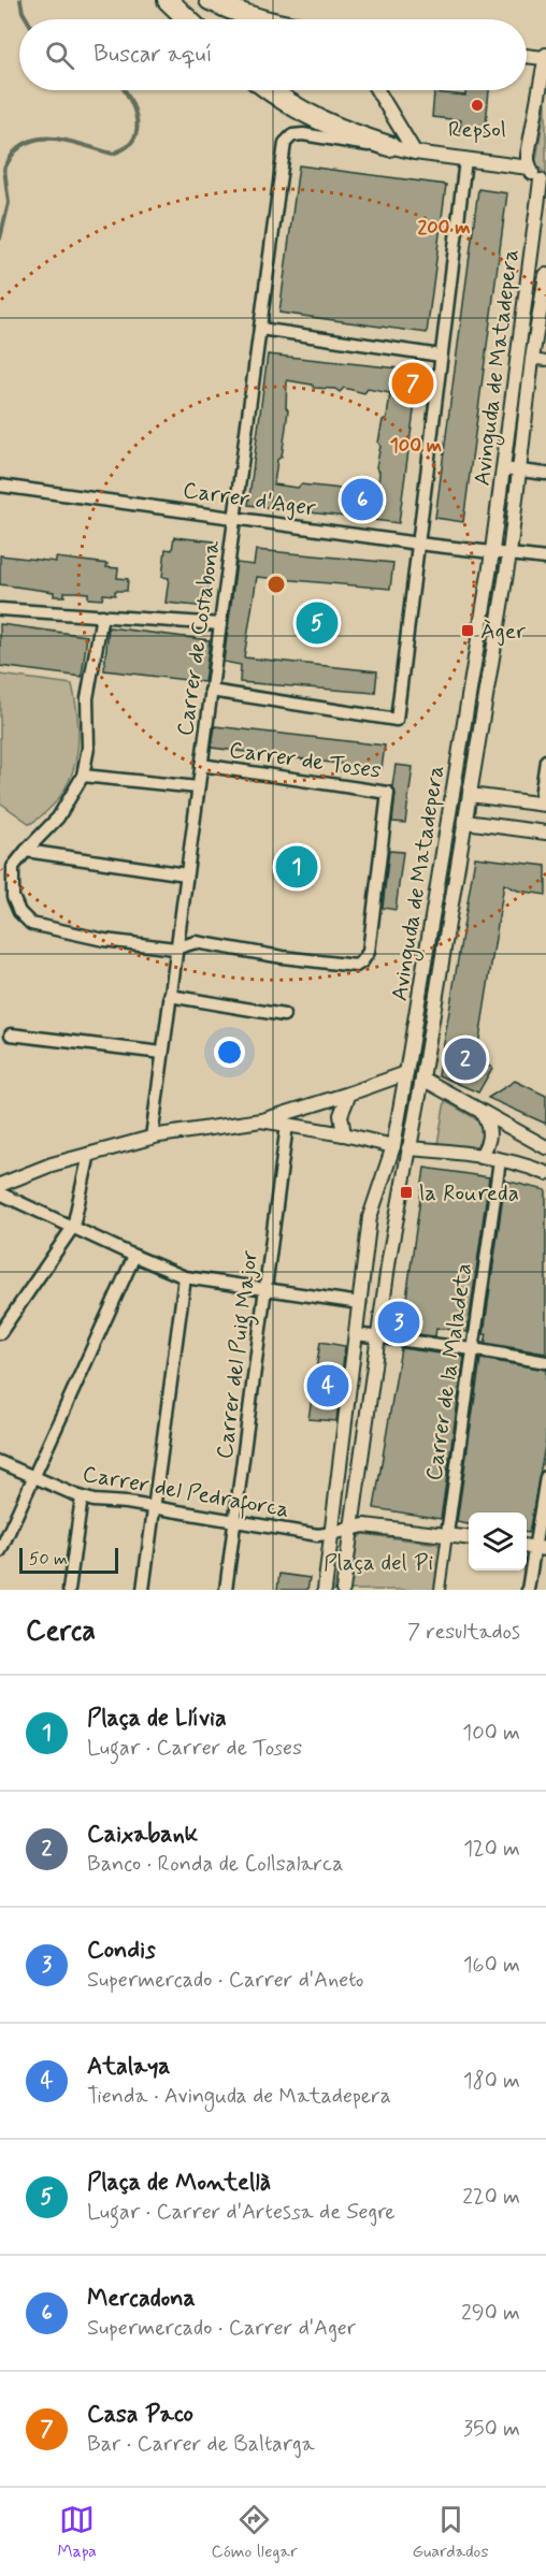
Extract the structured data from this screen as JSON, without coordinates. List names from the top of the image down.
{
  "streets": {
    "street": [
      "Avinguda de Matadepera",
      "Carrer d'Ager",
      "Carrer de Costabona",
      "Carrer de Toses",
      "Carrer del Puig Major",
      "Carrer de la Maladeta",
      "Carrer del Pedraforca"
    ]
  },
  "crossings": [
    ["Avinguda de Matadepera", "Carrer d'Ager"],
    ["Avinguda de Matadepera", "Carrer del Pedraforca"],
    ["Carrer d'Ager", "Carrer de Costabona"],
    ["Carrer de Costabona", "Carrer de Toses"],
    ["Carrer del Puig Major", "Carrer del Pedraforca"]
  ],
  "parks": ["Plaça del Pi"],
  "places": {
    "other": ["Repsol"],
    "transit": ["Àger", "la Roureda"]
  },
  "scale_bar": "50 m",
  "page": {
    "search": "Buscar aquí",
    "pins": [
      "7",
      "6",
      "5",
      "1",
      "2",
      "3",
      "4"
    ],
    "scale": "50 m",
    "heading": ["Cerca", "7 resultados"],
    "list": [
      {
        "mark": "1",
        "name": "Plaça de Llívia",
        "note": "Lugar · Carrer de Toses",
        "value": "100 m"
      },
      {
        "mark": "2",
        "name": "Caixabank",
        "note": "Banco · Ronda de Collsalarca",
        "value": "120 m"
      },
      {
        "mark": "3",
        "name": "Condis",
        "note": "Supermercado · Carrer d'Aneto",
        "value": "160 m"
      },
      {
        "mark": "4",
        "name": "Atalaya",
        "note": "Tienda · Avinguda de Matadepera",
        "value": "180 m"
      },
      {
        "mark": "5",
        "name": "Plaça de Montellà",
        "note": "Lugar · Carrer d'Artessa de Segre",
        "value": "220 m"
      },
      {
        "mark": "6",
        "name": "Mercadona",
        "note": "Supermercado · Carrer d'Ager",
        "value": "290 m"
      },
      {
        "mark": "7",
        "name": "Casa Paco",
        "note": "Bar · Carrer de Baltarga",
        "value": "350 m"
      }
    ],
    "nav": ["Mapa", "Cómo llegar", "Guardados"]
  },
  "rings": ["200 m", "100 m"]
}
